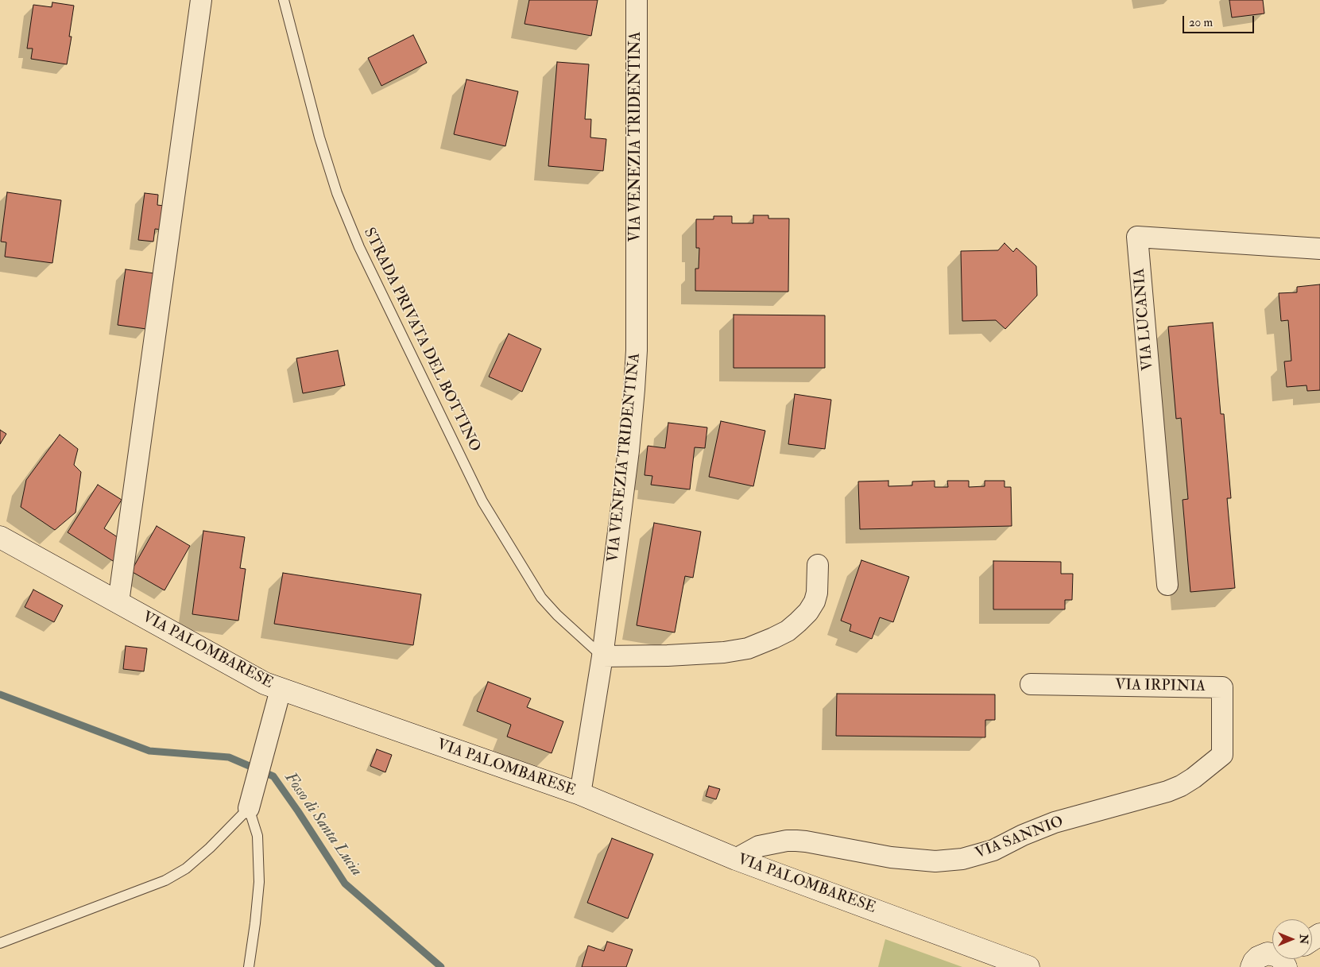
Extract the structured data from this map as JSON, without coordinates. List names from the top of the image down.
{
  "streets": {
    "main road": ["VIA PALOMBARESE"],
    "street": [
      "VIA VENEZIA TRIDENTINA",
      "VIA LUCANIA",
      "VIA IRPINIA",
      "VIA SANNIO"
    ],
    "lane": ["STRADA PRIVATA DEL BOTTINO"]
  },
  "crossings": [
    ["VIA VENEZIA TRIDENTINA", "STRADA PRIVATA DEL BOTTINO"],
    ["VIA VENEZIA TRIDENTINA", "VIA PALOMBARESE"],
    ["VIA PALOMBARESE", "VIA SANNIO"],
    ["VIA IRPINIA", "VIA SANNIO"]
  ],
  "water": ["Fosso di Santa Lucia"],
  "scale_bar": "20 m",
  "north": "right"
}
